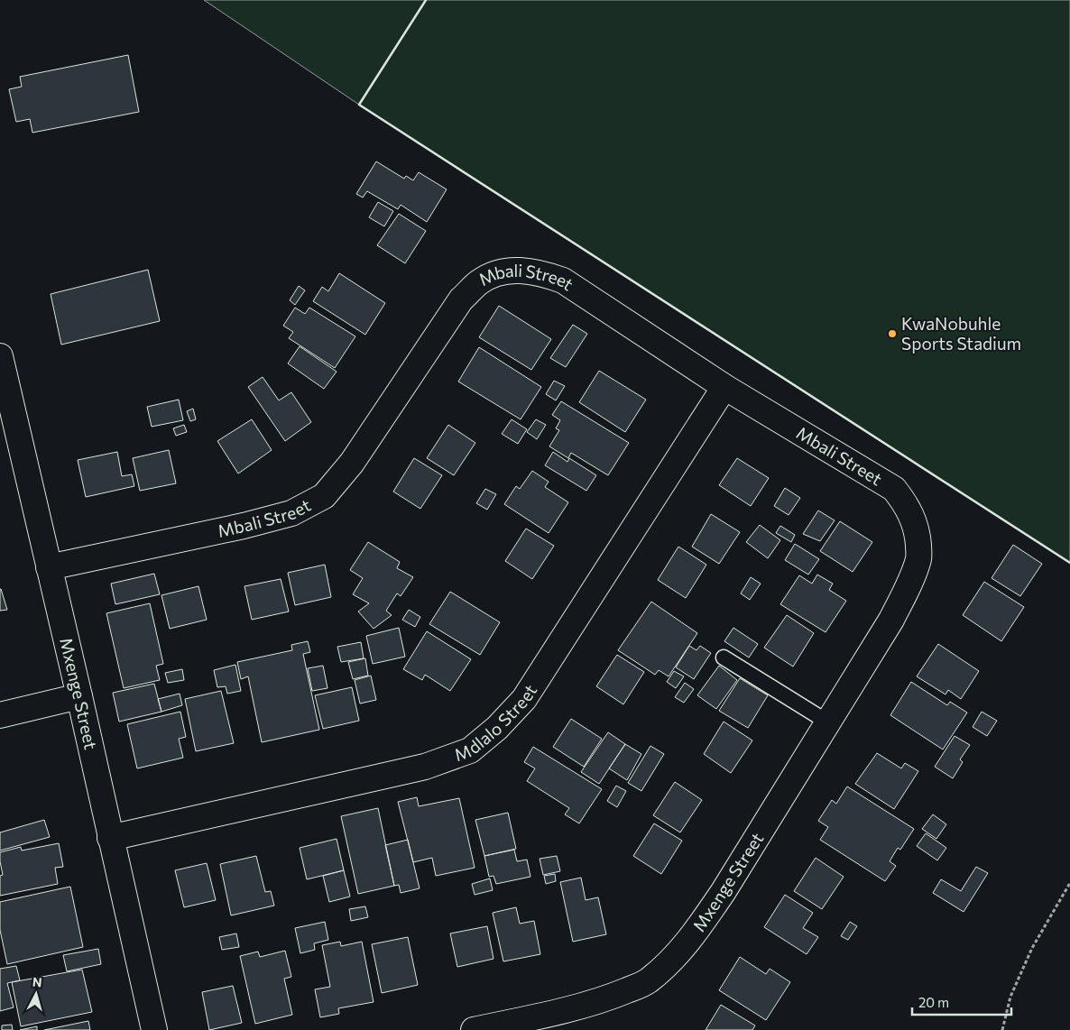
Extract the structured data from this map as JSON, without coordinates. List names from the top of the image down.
{
  "streets": {
    "street": ["Mbali Street", "Mxenge Street", "Mdlalo Street"]
  },
  "crossings": [
    ["Mbali Street", "Mxenge Street"],
    ["Mbali Street", "Mdlalo Street"],
    ["Mxenge Street", "Mdlalo Street"]
  ],
  "places": ["KwaNobuhle Sports Stadium"],
  "scale_bar": "20 m",
  "north": "top"
}
